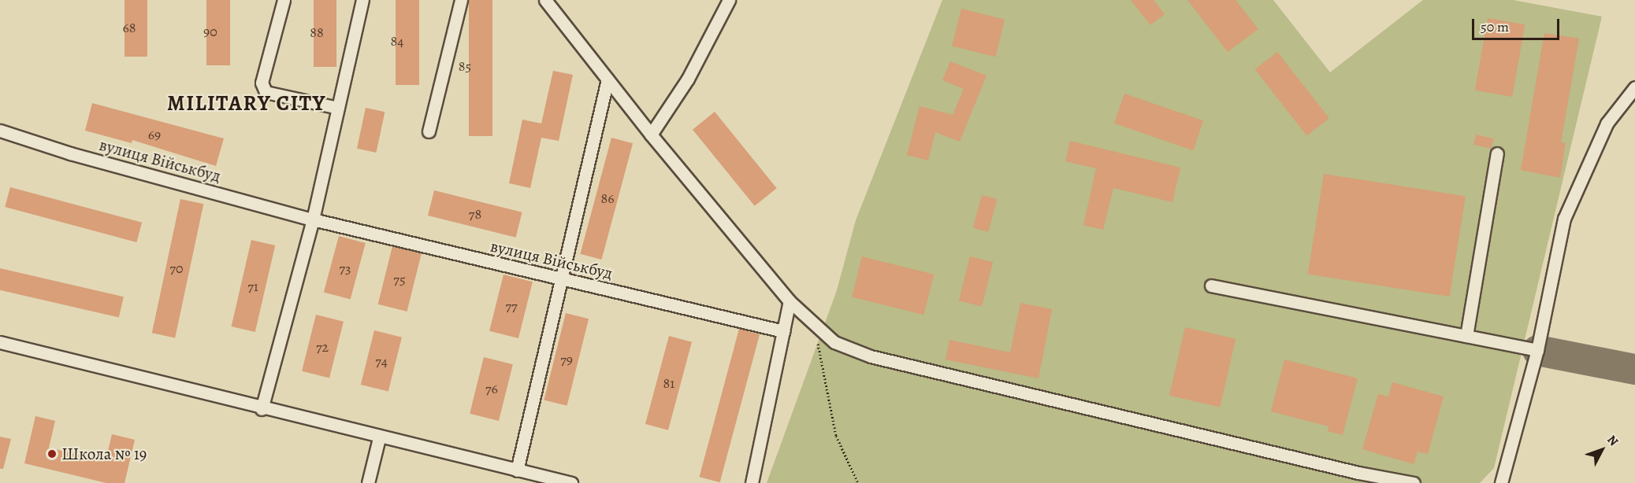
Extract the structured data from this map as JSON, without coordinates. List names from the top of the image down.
{
  "streets": {
    "street": ["вулиця Військбуд"]
  },
  "districts": ["MILITARY CITY"],
  "places": ["Школа № 19"],
  "house_numbers": [
    "68",
    "90",
    "88",
    "84",
    "85",
    "69",
    "86",
    "78",
    "70",
    "73",
    "75",
    "71",
    "77",
    "72",
    "79",
    "74",
    "81",
    "76"
  ],
  "scale_bar": "50 m",
  "north": "top right"
}
